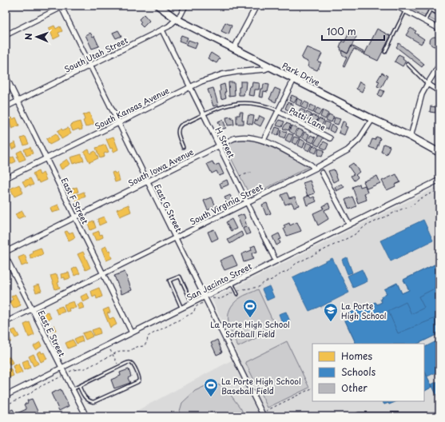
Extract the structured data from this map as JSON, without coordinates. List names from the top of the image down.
{
  "streets": {
    "street": [
      "South Utah Street",
      "Park Drive",
      "South Kansas Avenue",
      "Patti Lane",
      "H Street",
      "South Iowa Avenue",
      "East F Street",
      "South Virginia Street",
      "East G Street",
      "San Jacinto Street",
      "East E Street"
    ]
  },
  "crossings": [
    ["South Utah Street", "Park Drive"],
    ["South Utah Street", "H Street"],
    ["South Utah Street", "East F Street"],
    ["South Utah Street", "East G Street"],
    ["Park Drive", "South Kansas Avenue"],
    ["Park Drive", "South Virginia Street"],
    ["South Kansas Avenue", "H Street"],
    ["South Kansas Avenue", "East F Street"],
    ["South Kansas Avenue", "East G Street"],
    ["H Street", "South Iowa Avenue"],
    ["H Street", "South Virginia Street"],
    ["H Street", "San Jacinto Street"],
    ["South Iowa Avenue", "East F Street"],
    ["South Iowa Avenue", "South Virginia Street"],
    ["South Iowa Avenue", "East G Street"],
    ["East F Street", "South Virginia Street"],
    ["East F Street", "San Jacinto Street"],
    ["South Virginia Street", "East G Street"],
    ["South Virginia Street", "East E Street"],
    ["East G Street", "San Jacinto Street"],
    ["San Jacinto Street", "East E Street"]
  ],
  "places": {
    "sports": ["La Porte High School Softball Field", "La Porte High School Baseball Field"],
    "school or university": ["La Porte High School"]
  },
  "legend": ["Homes", "Schools", "Other"],
  "scale_bar": "100 m",
  "north": "left"
}
